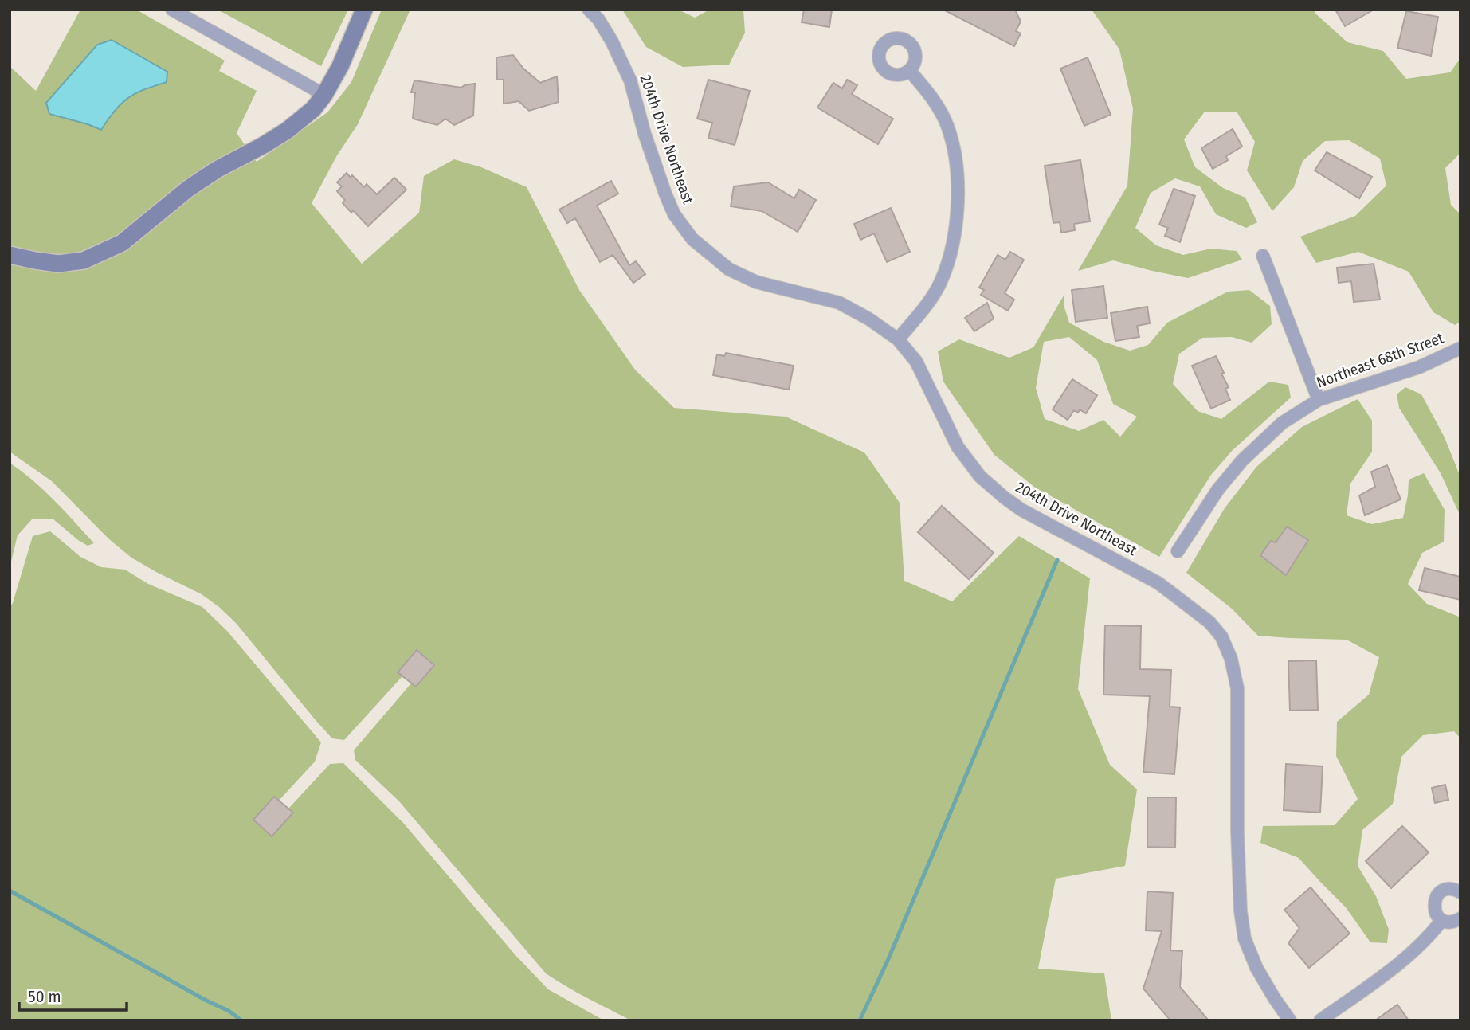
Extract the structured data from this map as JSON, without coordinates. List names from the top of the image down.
{
  "streets": {
    "street": ["204th Drive Northeast", "Northeast 68th Street"]
  },
  "scale_bar": "50 m"
}
